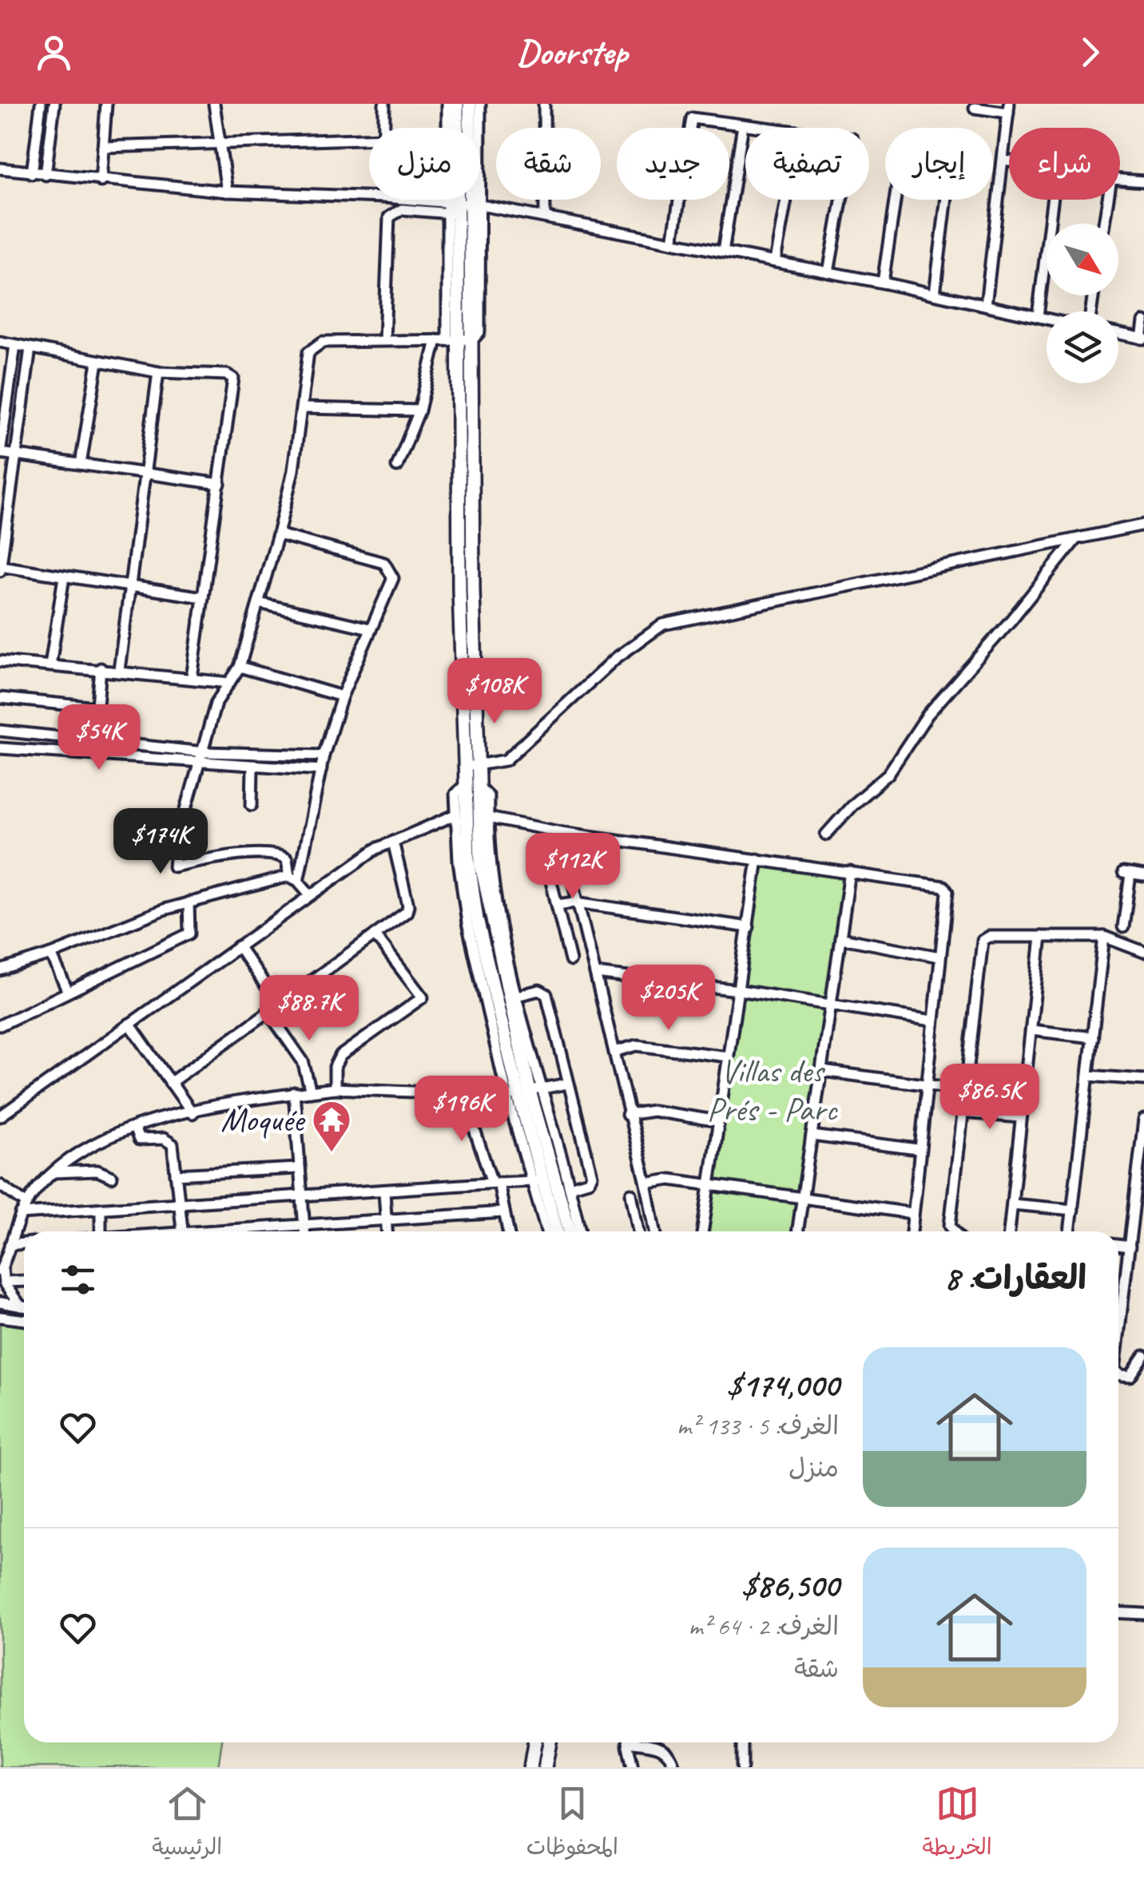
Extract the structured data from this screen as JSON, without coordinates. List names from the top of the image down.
{
  "parks": ["Villas des Prés - Parc"],
  "places": {
    "temple": ["Moquée"]
  },
  "north": "bottom right",
  "page": {
    "header": "Doorstep",
    "chip": [
      "شراء",
      "إيجار",
      "تصفية",
      "جديد",
      "شقة",
      "منزل"
    ],
    "price": [
      "$108K",
      "$54K",
      "$174K",
      "$112K",
      "$205K",
      "$88.7K",
      "$86.5K",
      "$196K"
    ],
    "heading": "العقارات: 8",
    "list": [
      {
        "name": "$174,000",
        "note": "الغرف: 5 · 133 m² · منزل"
      },
      {
        "name": "$86,500",
        "note": "الغرف: 2 · 64 m² · شقة"
      }
    ],
    "tabs": ["الخريطة", "المحفوظات", "الرئيسية"]
  }
}
